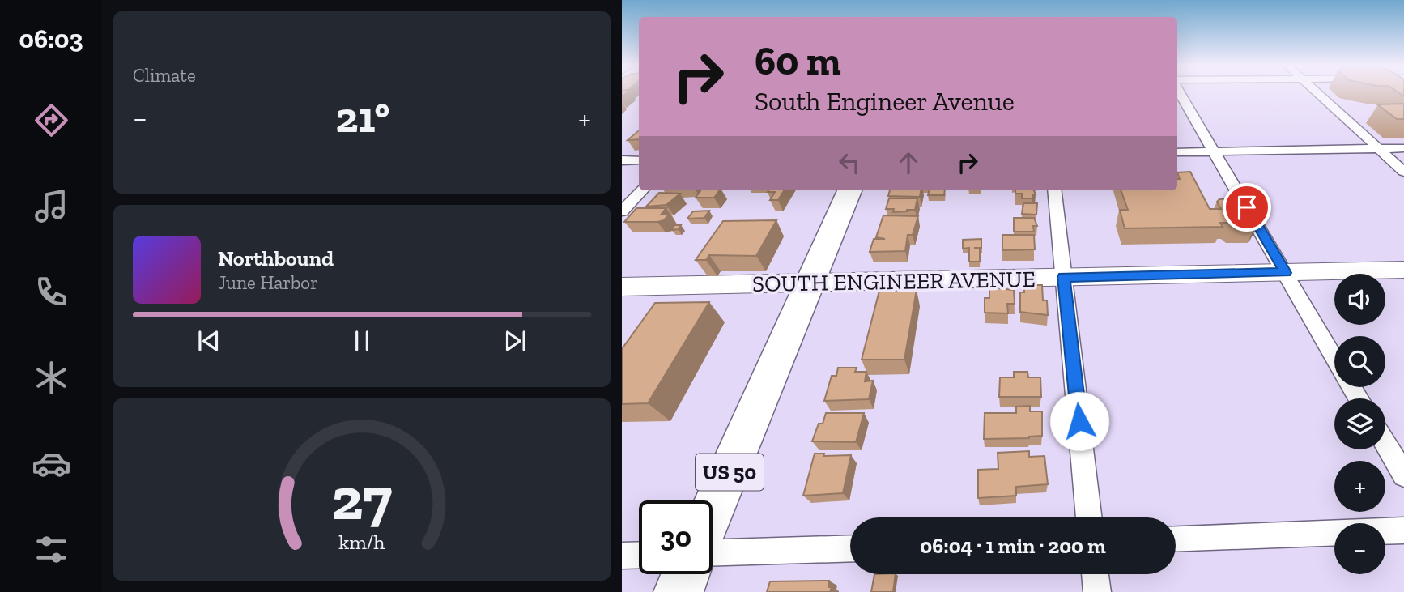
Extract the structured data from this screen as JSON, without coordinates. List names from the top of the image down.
{
  "streets": {
    "highway": ["US 50"],
    "street": ["SOUTH ENGINEER AVENUE"]
  },
  "crossings": [
    ["SOUTH ENGINEER AVENUE", "US 50"]
  ],
  "page": {
    "tabs": "06:03",
    "tile": "Climate",
    "turn": ["60 m", "South Engineer Avenue"],
    "heat": ["−", "21°", "+"],
    "song": ["Northbound", "June Harbor"],
    "map_buttons": ["+", "−"],
    "limit": "30",
    "trip": "06:04 · 1 min · 200 m",
    "gauge": ["27", "km/h"]
  }
}
